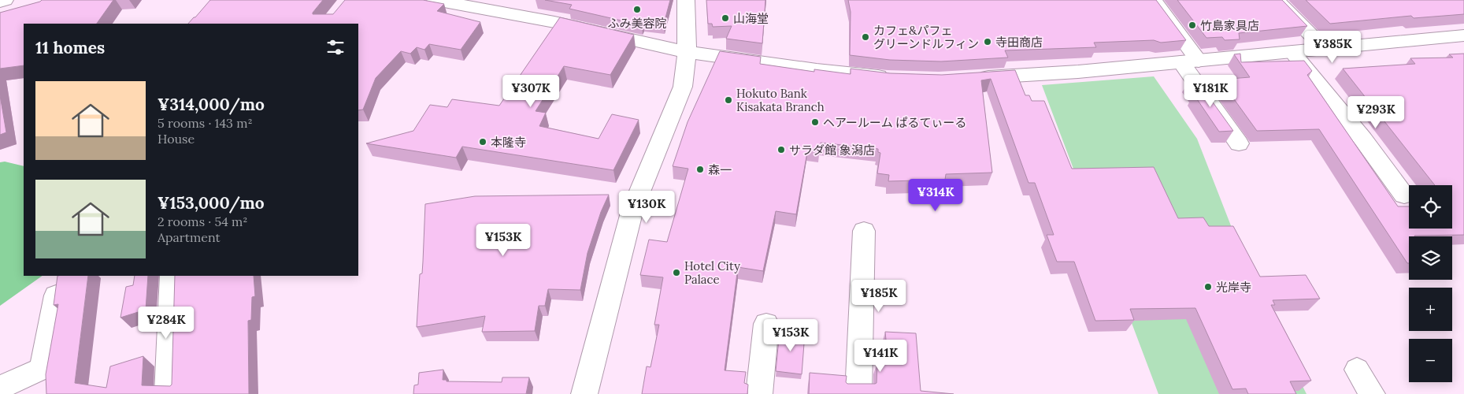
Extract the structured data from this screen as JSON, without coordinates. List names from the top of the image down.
{
  "places": [
    "ふみ美容院",
    "山海堂",
    "竹島家具店",
    "カフェ&パフェ グリーンドルフィン",
    "寺田商店",
    "Hokuto Bank Kisakata Branch",
    "ヘアールーム ぱるてぃーる",
    "本隆寺",
    "サラダ館 象潟店",
    "森一",
    "Hotel City Palace",
    "光岸寺"
  ],
  "page": {
    "heading": "11 homes",
    "price": [
      "¥385K",
      "¥307K",
      "¥181K",
      "¥293K",
      "¥314K",
      "¥130K",
      "¥153K",
      "¥185K",
      "¥284K",
      "¥153K",
      "¥141K"
    ],
    "list": [
      {
        "name": "¥314,000/mo",
        "note": "5 rooms · 143 m² · House"
      },
      {
        "name": "¥153,000/mo",
        "note": "2 rooms · 54 m² · Apartment"
      }
    ],
    "map_buttons": ["+", "−"]
  }
}
